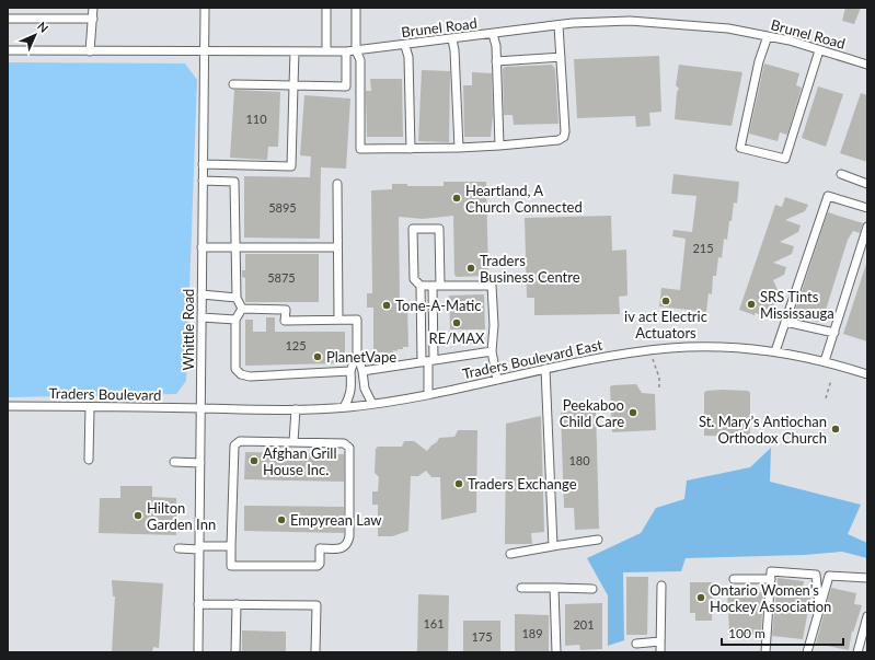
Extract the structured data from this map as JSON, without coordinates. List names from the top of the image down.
{
  "streets": {
    "street": [
      "Brunel Road",
      "Whittle Road",
      "Traders Boulevard East",
      "Traders Boulevard"
    ]
  },
  "crossings": [
    ["Brunel Road", "Whittle Road"],
    ["Whittle Road", "Traders Boulevard East"],
    ["Whittle Road", "Traders Boulevard"],
    ["Traders Boulevard East", "Traders Boulevard"]
  ],
  "places": [
    "Heartland, A Church Connected",
    "Traders Business Centre",
    "iv act Electric Actuators",
    "SRS Tints Mississauga",
    "Tone-A-Matic",
    "RE/MAX",
    "PlanetVape",
    "Peekaboo Child Care",
    "St. Mary’s Antiochan Orthodox Church",
    "Afghan Grill House Inc.",
    "Traders Exchange",
    "Hilton Garden Inn",
    "Empyrean Law",
    "Ontario Women's Hockey Association"
  ],
  "house_numbers": [
    "110",
    "5895",
    "215",
    "5875",
    "125",
    "180",
    "161",
    "201",
    "189",
    "175"
  ],
  "scale_bar": "100 m",
  "north": "top right"
}
